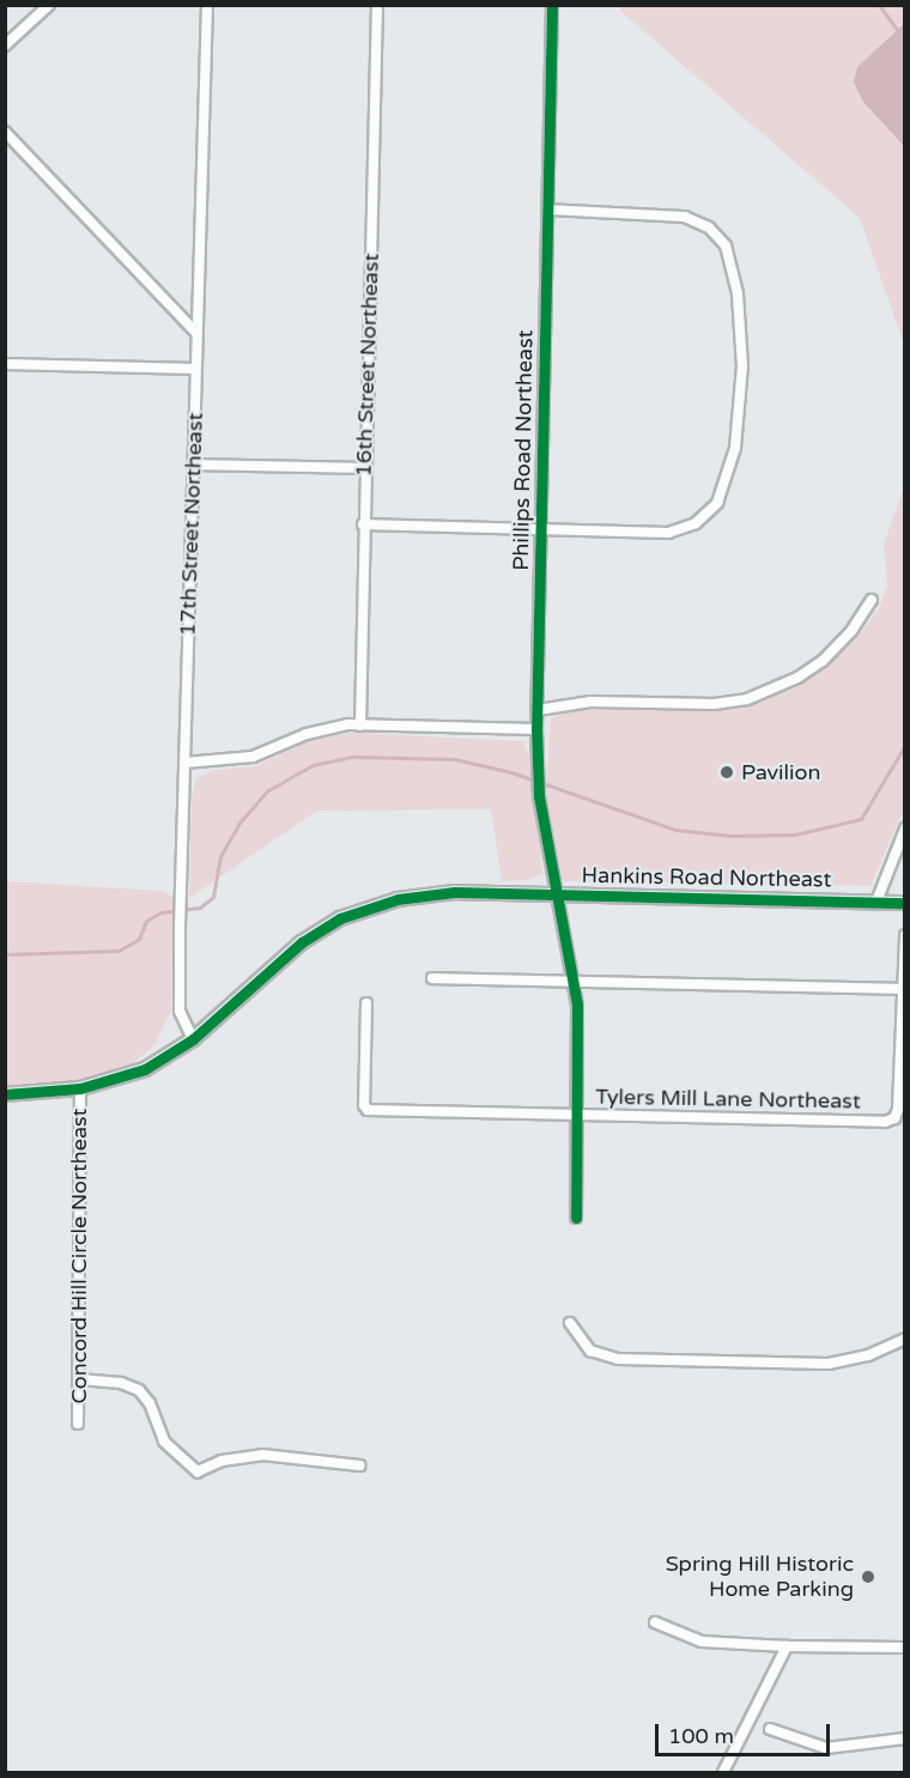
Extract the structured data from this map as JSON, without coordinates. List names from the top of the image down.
{
  "streets": {
    "street": [
      "16th Street Northeast",
      "Phillips Road Northeast",
      "17th Street Northeast",
      "Hankins Road Northeast",
      "Tylers Mill Lane Northeast",
      "Concord Hill Circle Northeast"
    ]
  },
  "crossings": [
    ["Phillips Road Northeast", "Hankins Road Northeast"],
    ["Phillips Road Northeast", "Tylers Mill Lane Northeast"],
    ["17th Street Northeast", "Hankins Road Northeast"],
    ["Hankins Road Northeast", "Concord Hill Circle Northeast"]
  ],
  "places": ["Pavilion", "Spring Hill Historic Home Parking"],
  "scale_bar": "100 m"
}
